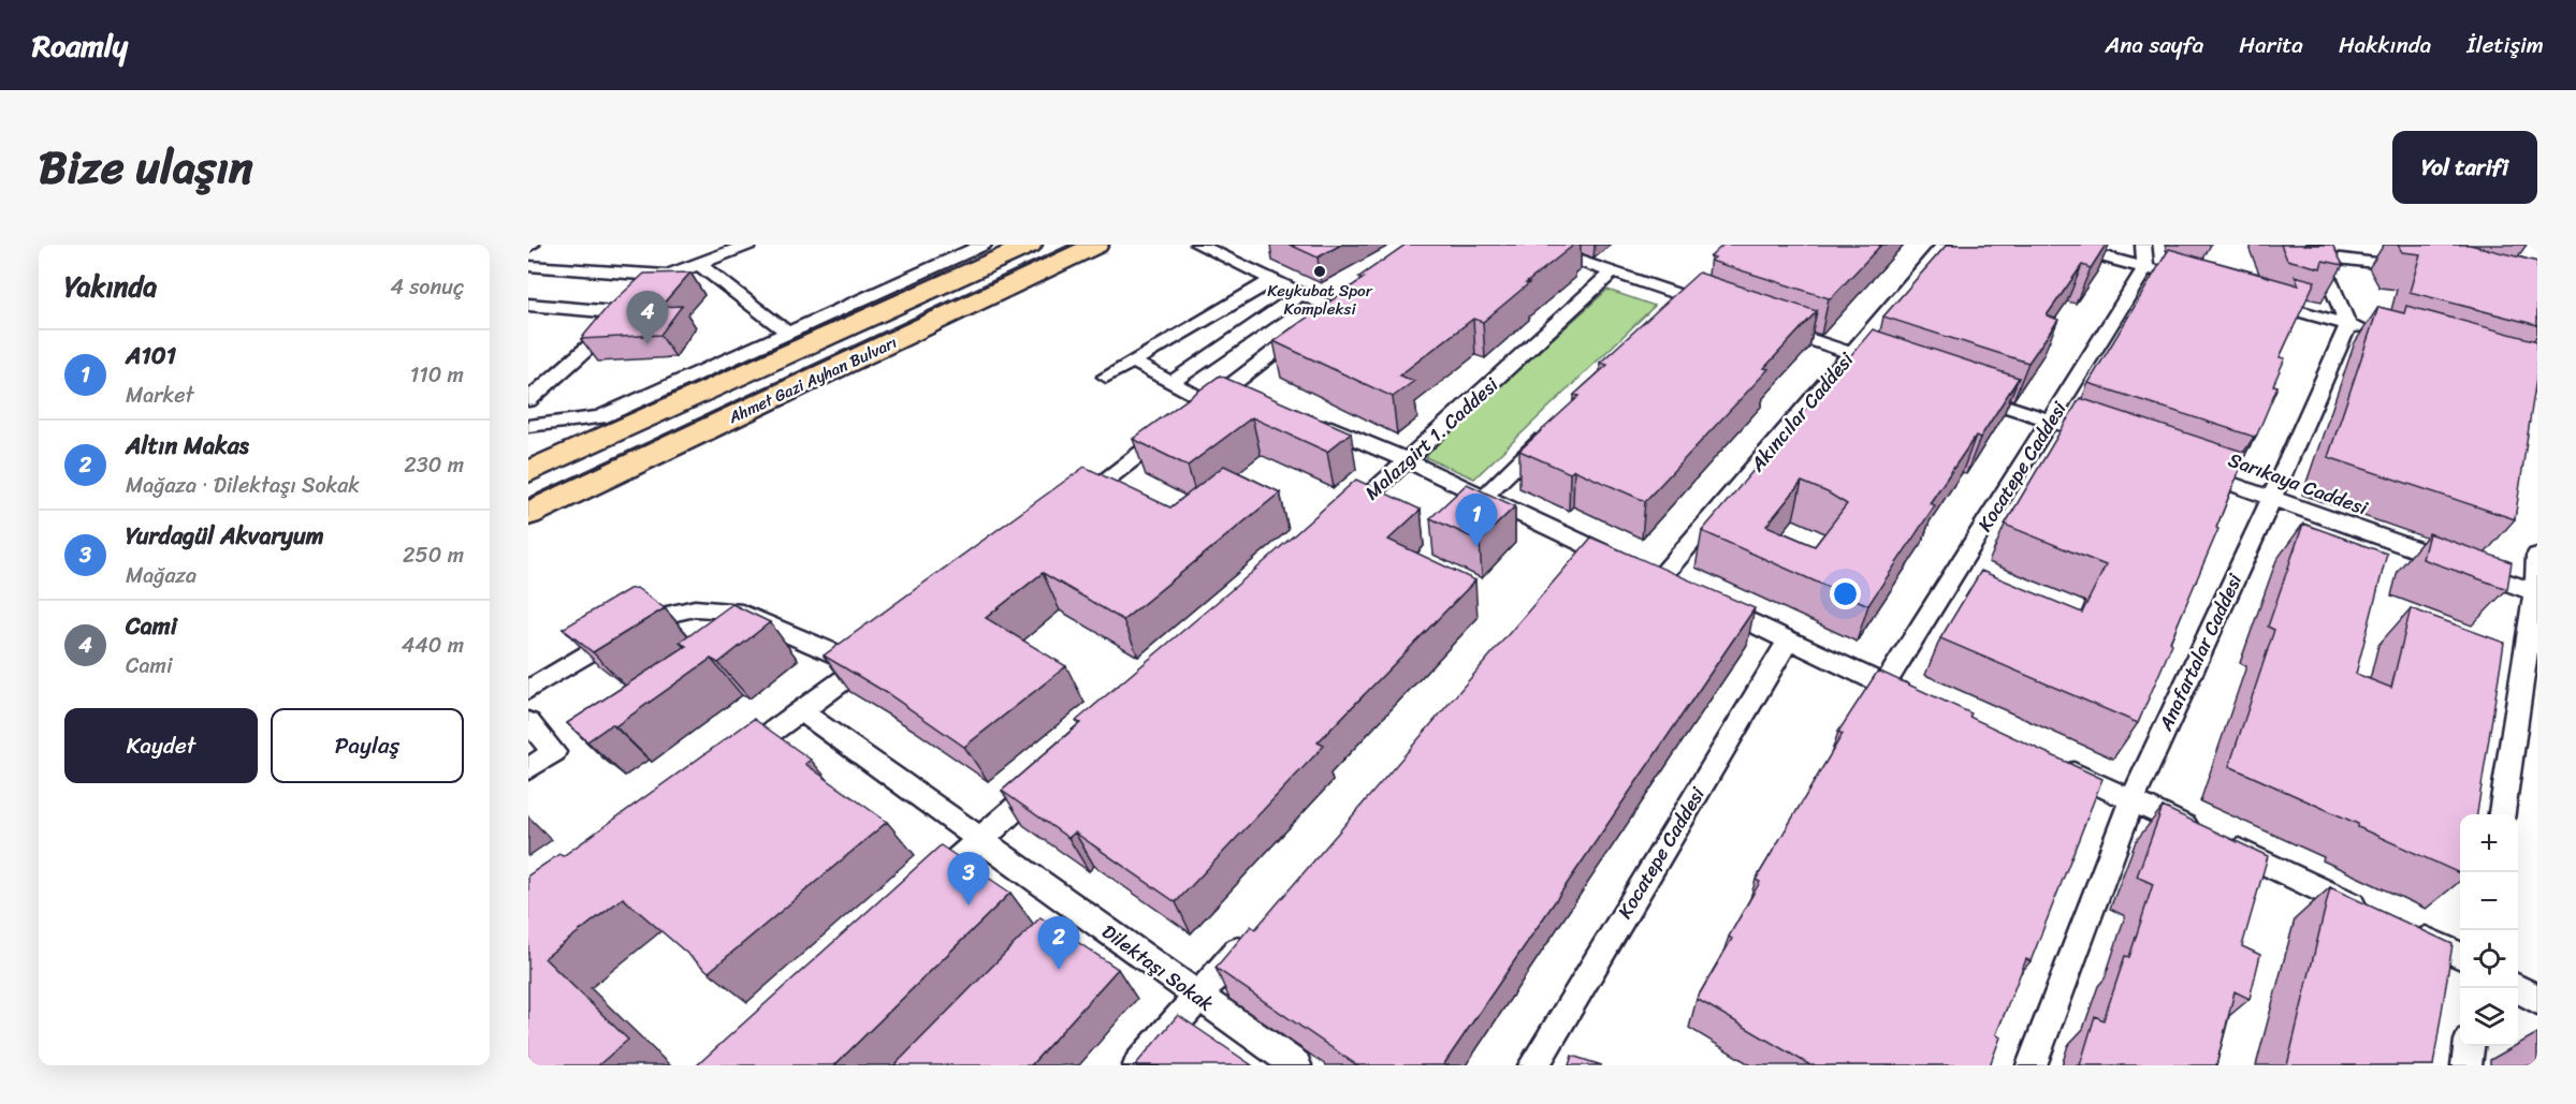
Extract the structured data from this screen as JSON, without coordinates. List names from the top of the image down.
{
  "streets": {
    "main road": ["Ahmet Gazi Ayhan Bulvarı"],
    "street": [
      "Akıncılar Caddesi",
      "Malazgirt 1. Caddesi",
      "Kocatepe Caddesi",
      "Sarıkaya Caddesi",
      "Anafartalar Caddesi",
      "Dilektaşı Sokak"
    ]
  },
  "crossings": [
    ["Sarıkaya Caddesi", "Anafartalar Caddesi"]
  ],
  "places": ["Keykubat Spor Kompleksi"],
  "page": {
    "header": "Roamly",
    "nav": [
      "Ana sayfa",
      "Harita",
      "Hakkında",
      "İletişim"
    ],
    "title": "Bize ulaşın",
    "buttons": [
      "Yol tarifi",
      ["Kaydet", "Paylaş"]
    ],
    "heading": ["Yakında", "4 sonuç"],
    "pins": [
      "4",
      "1",
      "3",
      "2"
    ],
    "list": [
      {
        "mark": "1",
        "name": "A101",
        "note": "Market",
        "value": "110 m"
      },
      {
        "mark": "2",
        "name": "Altın Makas",
        "note": "Mağaza · Dilektaşı Sokak",
        "value": "230 m"
      },
      {
        "mark": "3",
        "name": "Yurdagül Akvaryum",
        "note": "Mağaza",
        "value": "250 m"
      },
      {
        "mark": "4",
        "name": "Cami",
        "note": "Cami",
        "value": "440 m"
      }
    ],
    "map_buttons": ["+", "−"]
  }
}
